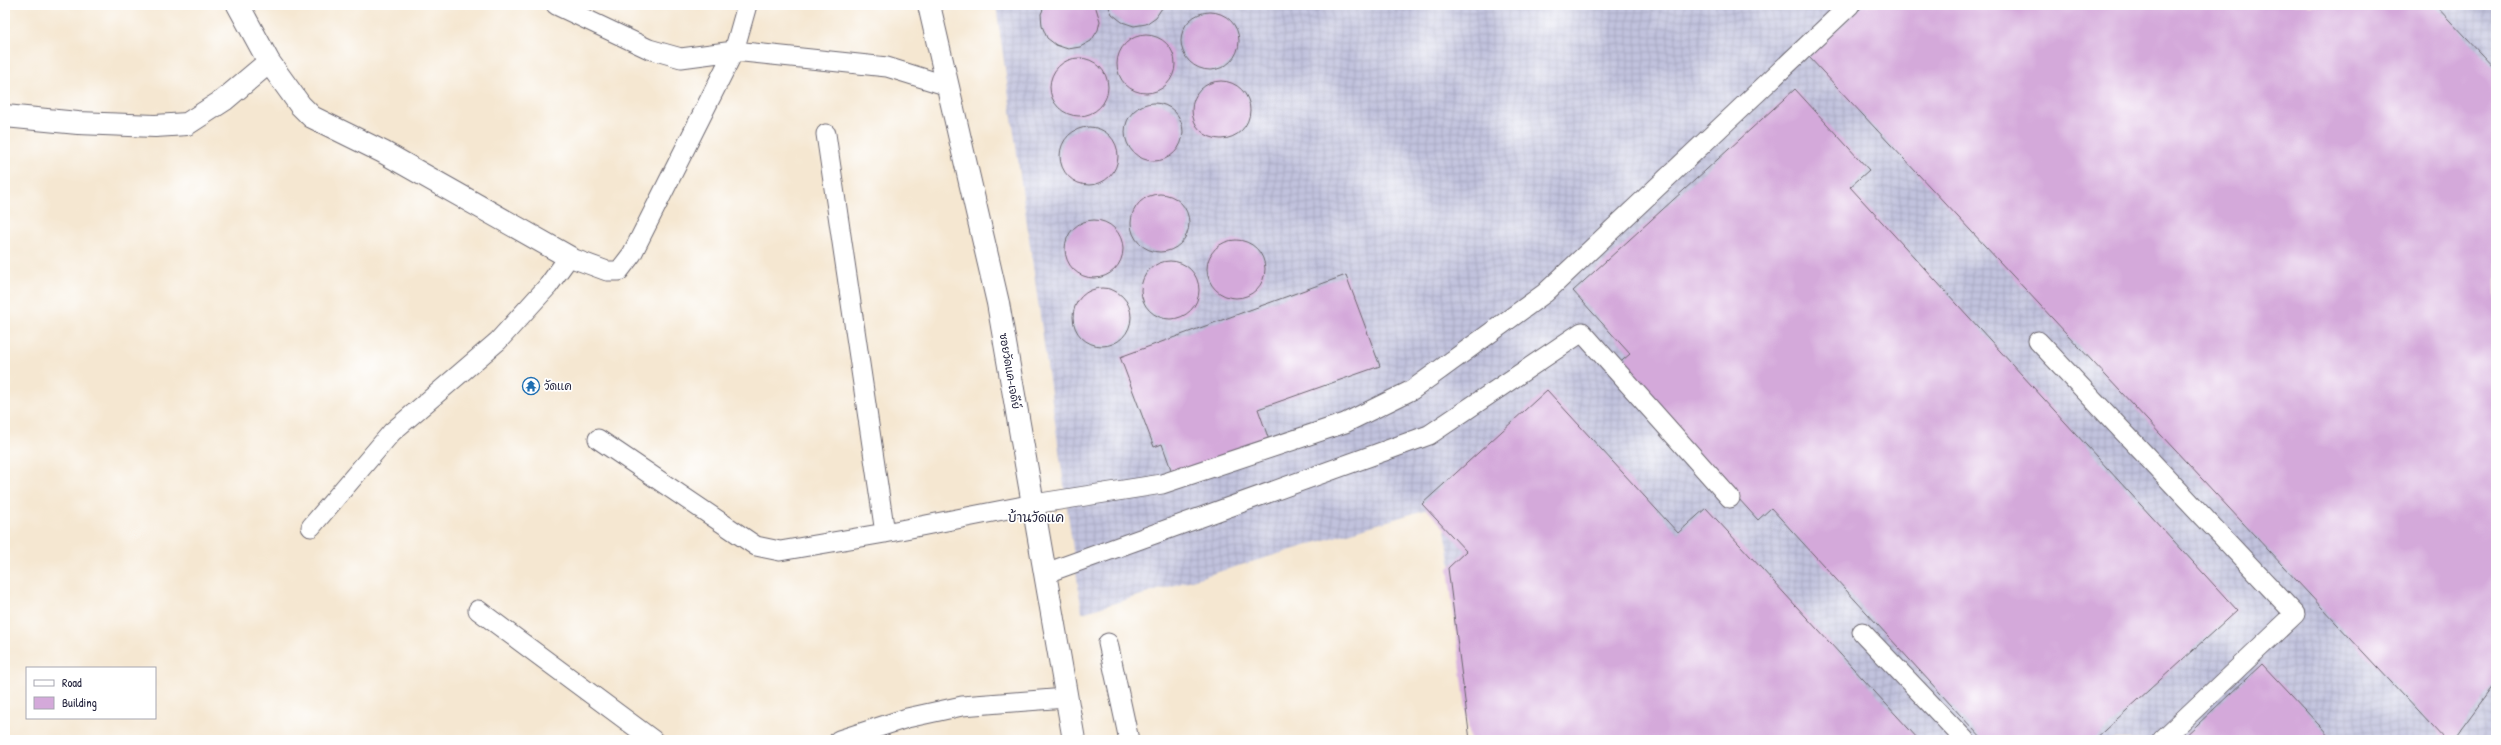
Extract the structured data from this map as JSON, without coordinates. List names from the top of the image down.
{
  "streets": {
    "street": ["ซอยวัดแค-เจดีย์"]
  },
  "districts": ["บ้านวัดแค"],
  "places": {
    "temple": ["วัดแค"]
  },
  "legend": ["Road", "Building"]
}
